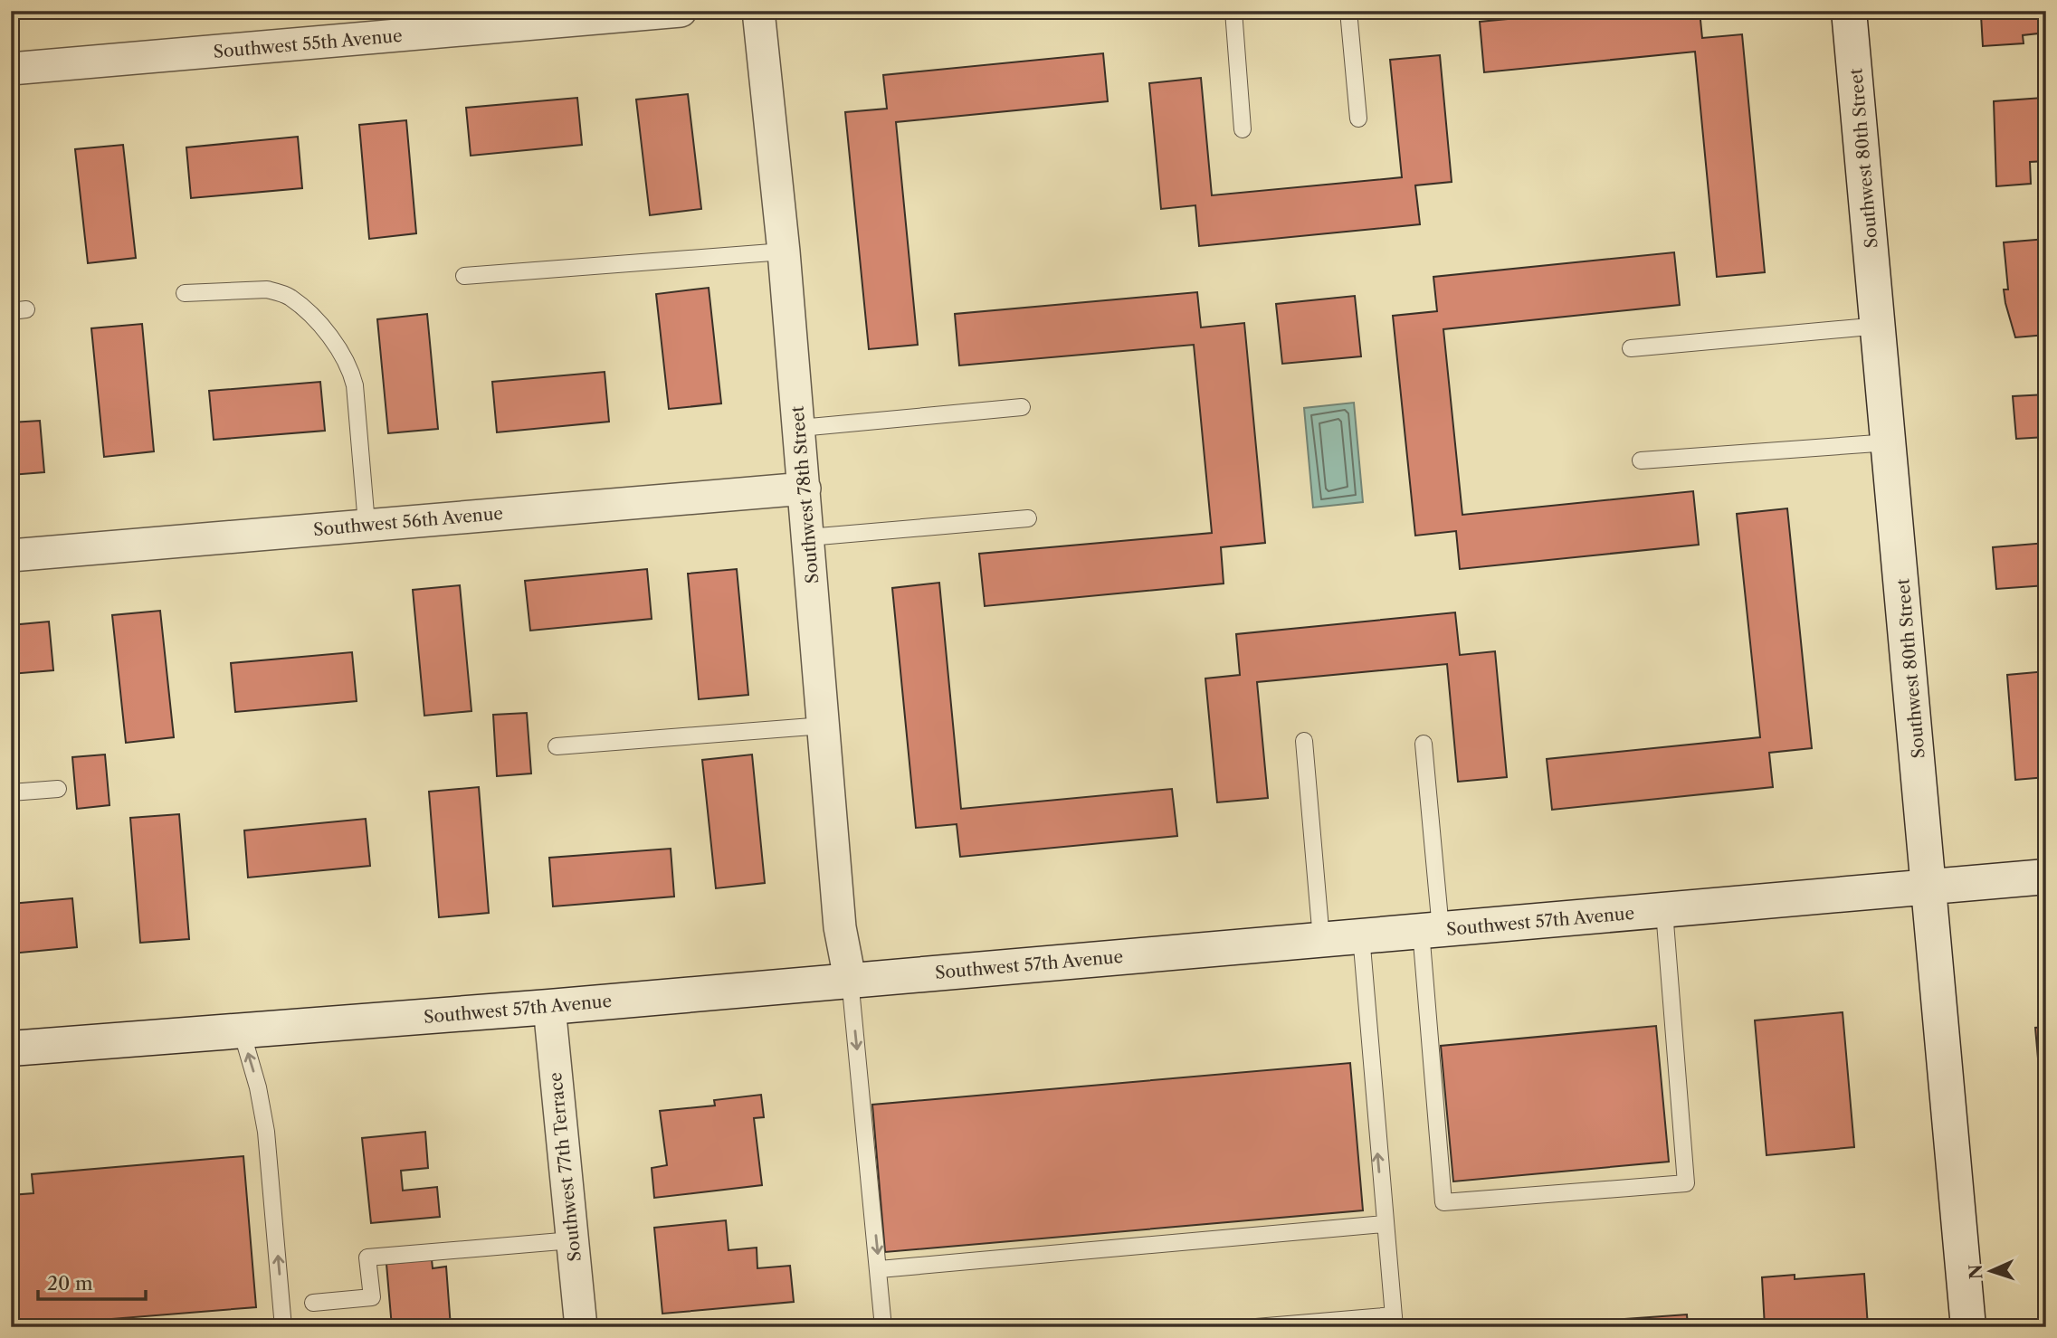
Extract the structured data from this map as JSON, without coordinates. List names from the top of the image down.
{
  "streets": {
    "main road": ["Southwest 80th Street", "Southwest 57th Avenue"],
    "street": [
      "Southwest 55th Avenue",
      "Southwest 78th Street",
      "Southwest 56th Avenue",
      "Southwest 77th Terrace"
    ]
  },
  "crossings": [
    ["Southwest 80th Street", "Southwest 57th Avenue"],
    ["Southwest 78th Street", "Southwest 56th Avenue"],
    ["Southwest 78th Street", "Southwest 57th Avenue"],
    ["Southwest 57th Avenue", "Southwest 77th Terrace"]
  ],
  "scale_bar": "20 m",
  "north": "left"
}
